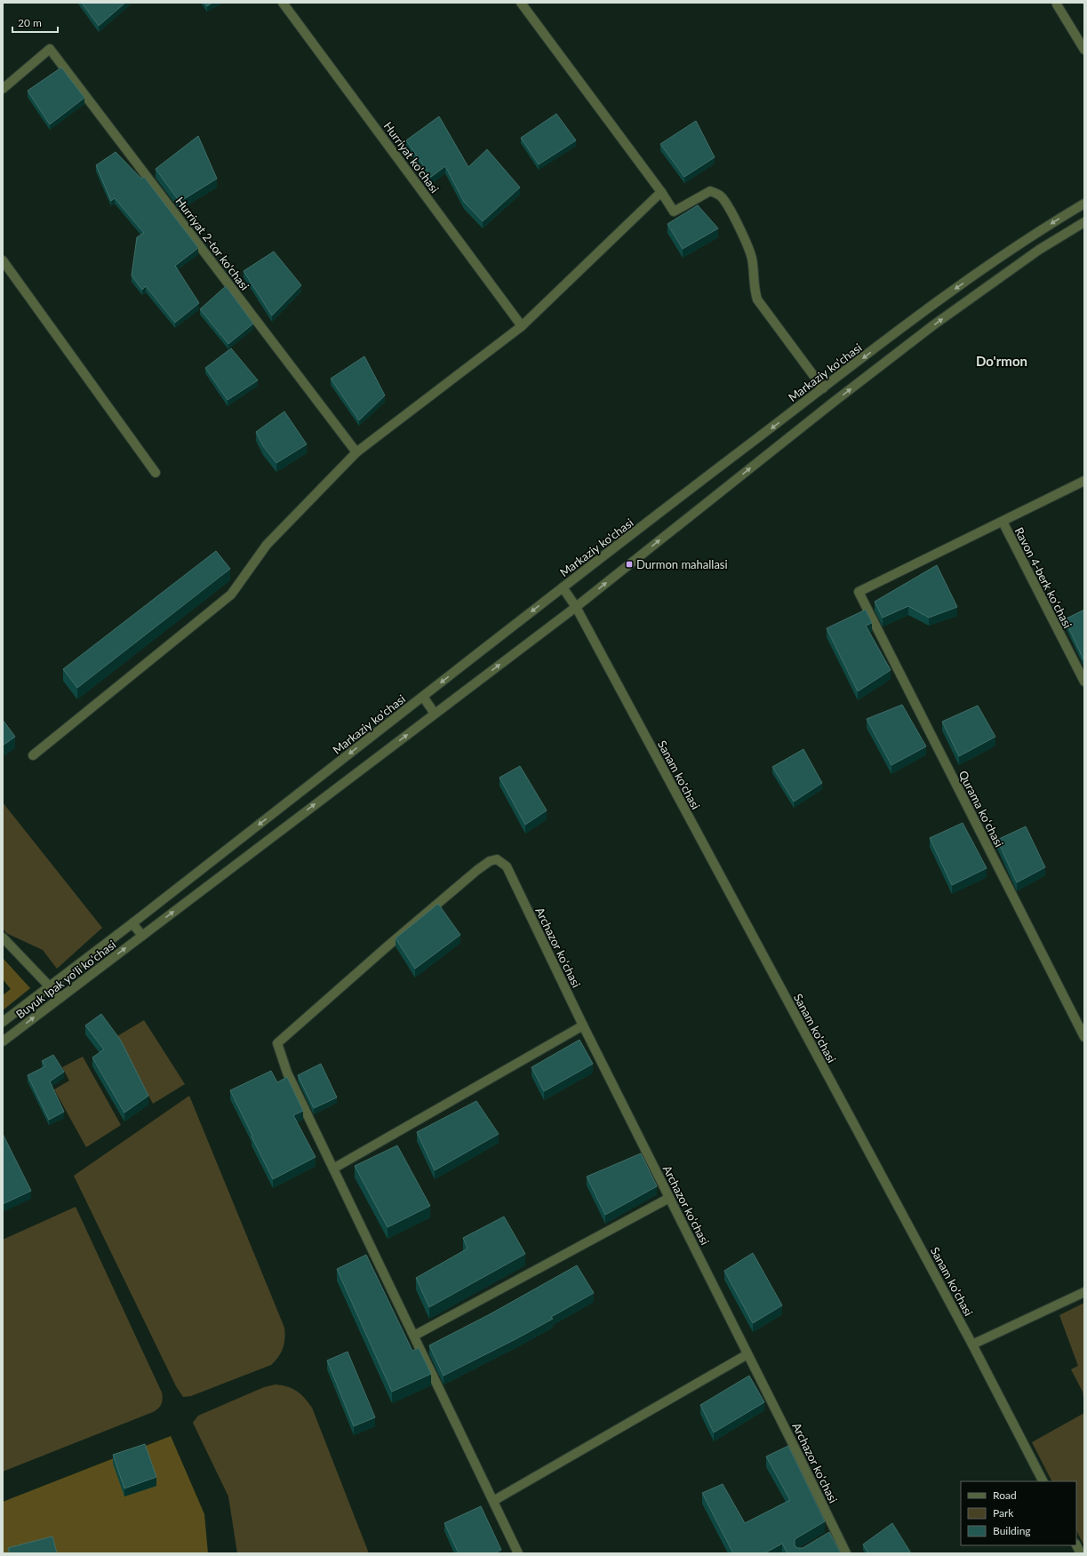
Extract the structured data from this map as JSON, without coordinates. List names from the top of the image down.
{
  "streets": {
    "street": [
      "Hurriyat ko'chasi",
      "Hurriyat 2-tor ko'chasi",
      "Markaziy ko'chasi",
      "Ravon 4-berk koʻchasi",
      "Sanam ko'chasi",
      "Qurama koʻchasi",
      "Archazor ko‘chasi",
      "Buyuk Ipak yo'li ko'chasi"
    ]
  },
  "crossings": [
    ["Markaziy ko'chasi", "Sanam ko'chasi"],
    ["Markaziy ko'chasi", "Buyuk Ipak yo'li ko'chasi"],
    ["Ravon 4-berk koʻchasi", "Qurama koʻchasi"]
  ],
  "districts": ["Do'rmon"],
  "places": {
    "transit": ["Durmon mahallasi"]
  },
  "legend": ["Road", "Park", "Building"],
  "scale_bar": "20 m"
}
